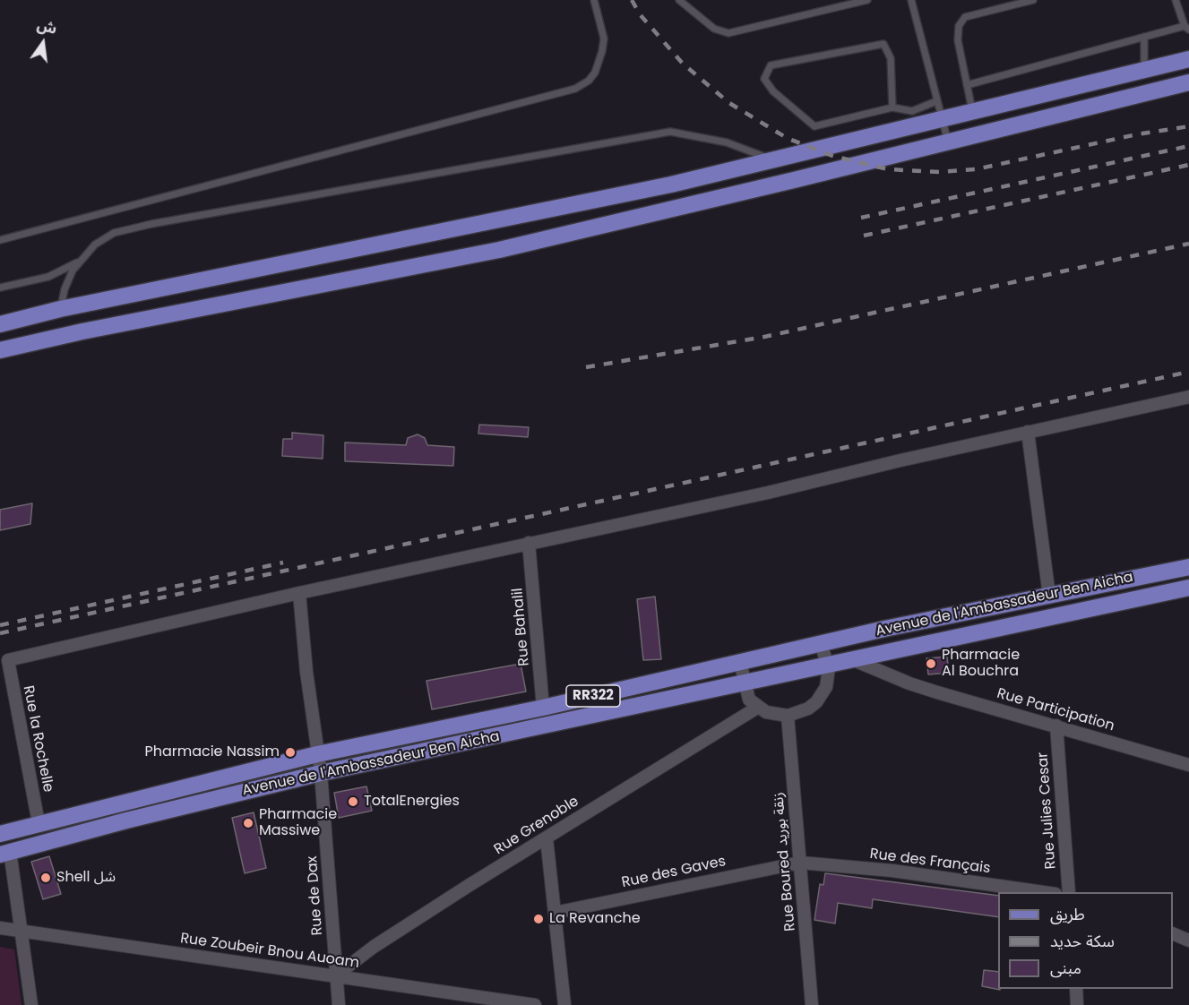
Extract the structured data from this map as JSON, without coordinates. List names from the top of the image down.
{
  "streets": {
    "main road": ["Avenue de l'Ambassadeur Ben Aicha", "RR322"],
    "street": [
      "Rue Bahalil",
      "Rue Participation",
      "Rue la Rochelle",
      "Rue Julies Cesar",
      "Rue Grenoble",
      "Rue Boured زنقة بوريد",
      "Rue des Français",
      "Rue des Gaves",
      "Rue de Dax",
      "Rue Zoubeir Bnou Auoam"
    ]
  },
  "crossings": [
    ["Avenue de l'Ambassadeur Ben Aicha", "Rue Bahalil"],
    ["Avenue de l'Ambassadeur Ben Aicha", "Rue Participation"],
    ["Avenue de l'Ambassadeur Ben Aicha", "Rue la Rochelle"],
    ["Avenue de l'Ambassadeur Ben Aicha", "Rue de Dax"],
    ["Rue Participation", "Rue Julies Cesar"],
    ["Rue Grenoble", "Rue de Dax"],
    ["Rue Grenoble", "Rue Zoubeir Bnou Auoam"],
    ["Rue Boured زنقة بوريد", "Rue des Français"],
    ["Rue Boured زنقة بوريد", "Rue des Gaves"],
    ["Rue des Français", "Rue des Gaves"],
    ["Rue de Dax", "Rue Zoubeir Bnou Auoam"]
  ],
  "places": [
    "Pharmacie Al Bouchra",
    "Pharmacie Nassim",
    "TotalEnergies",
    "Pharmacie Massiwe",
    "Shell شل",
    "La Revanche"
  ],
  "legend": ["طريق", "سكة حديد", "مبنى"],
  "north": "top"
}
